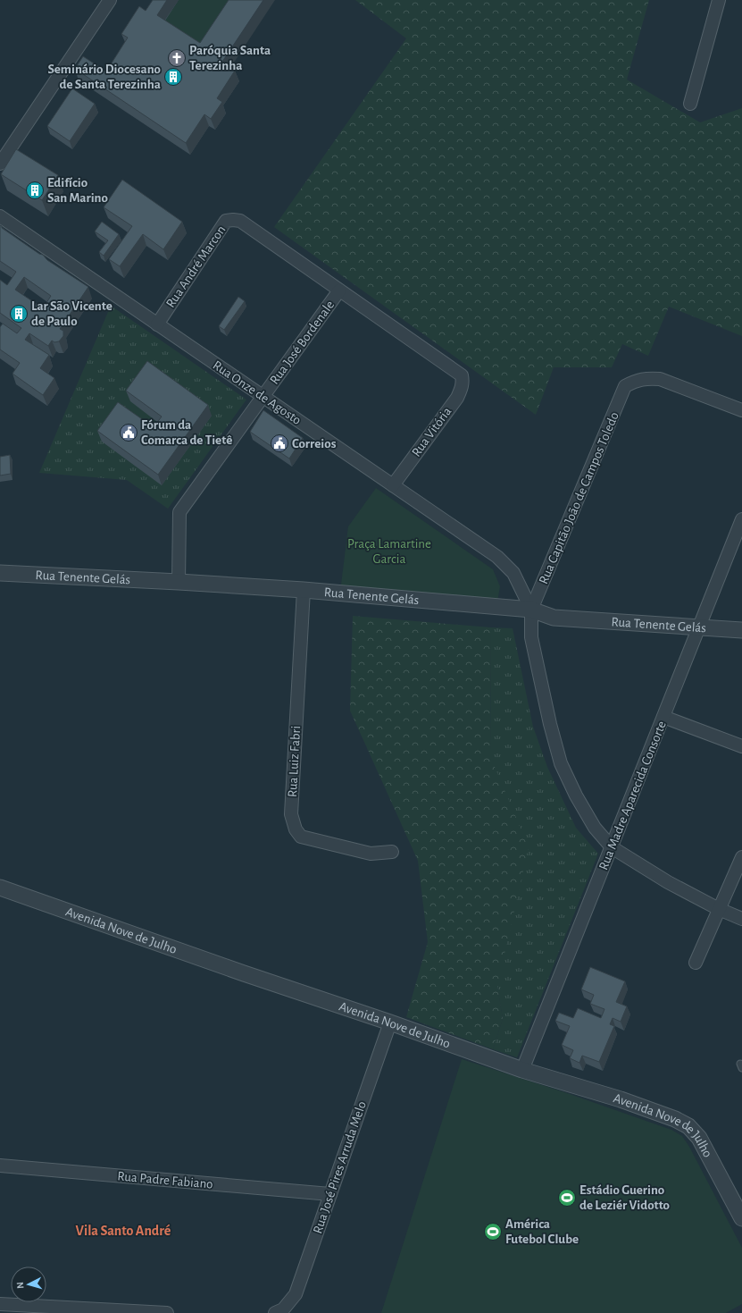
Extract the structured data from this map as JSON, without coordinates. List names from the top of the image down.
{
  "streets": {
    "street": [
      "Rua André Marcon",
      "Rua José Bordenale",
      "Rua Onze de Agosto",
      "Rua Vitória",
      "Rua Capitão João de Campos Toledo",
      "Rua Tenente Gelás",
      "Rua Luiz Fabri",
      "Rua Madre Aparecida Consorte",
      "Avenida Nove de Julho",
      "Rua José Pires Arruda Melo",
      "Rua Padre Fabiano"
    ]
  },
  "crossings": [
    ["Rua André Marcon", "Rua José Bordenale"],
    ["Rua André Marcon", "Rua Onze de Agosto"],
    ["Rua André Marcon", "Rua Vitória"],
    ["Rua José Bordenale", "Rua Onze de Agosto"],
    ["Rua José Bordenale", "Rua Vitória"],
    ["Rua José Bordenale", "Rua Tenente Gelás"],
    ["Rua Onze de Agosto", "Rua Vitória"],
    ["Rua Onze de Agosto", "Rua Capitão João de Campos Toledo"],
    ["Rua Onze de Agosto", "Rua Tenente Gelás"],
    ["Rua Capitão João de Campos Toledo", "Rua Tenente Gelás"],
    ["Rua Tenente Gelás", "Rua Luiz Fabri"],
    ["Rua Tenente Gelás", "Rua Madre Aparecida Consorte"],
    ["Rua Madre Aparecida Consorte", "Avenida Nove de Julho"],
    ["Avenida Nove de Julho", "Rua José Pires Arruda Melo"],
    ["Rua José Pires Arruda Melo", "Rua Padre Fabiano"]
  ],
  "districts": ["Vila Santo André"],
  "parks": ["Praça Lamartine Garcia"],
  "places": {
    "church": ["Paróquia Santa Terezinha"],
    "building": ["Seminário Diocesano de Santa Terezinha", "Edifício San Marino", "Lar São Vicente de Paulo"],
    "public building": ["Fórum da Comarca de Tietê", "Correios"],
    "sports": ["Estádio Guerino de Leziér Vidotto", "América Futebol Clube"]
  },
  "north": "left"
}
